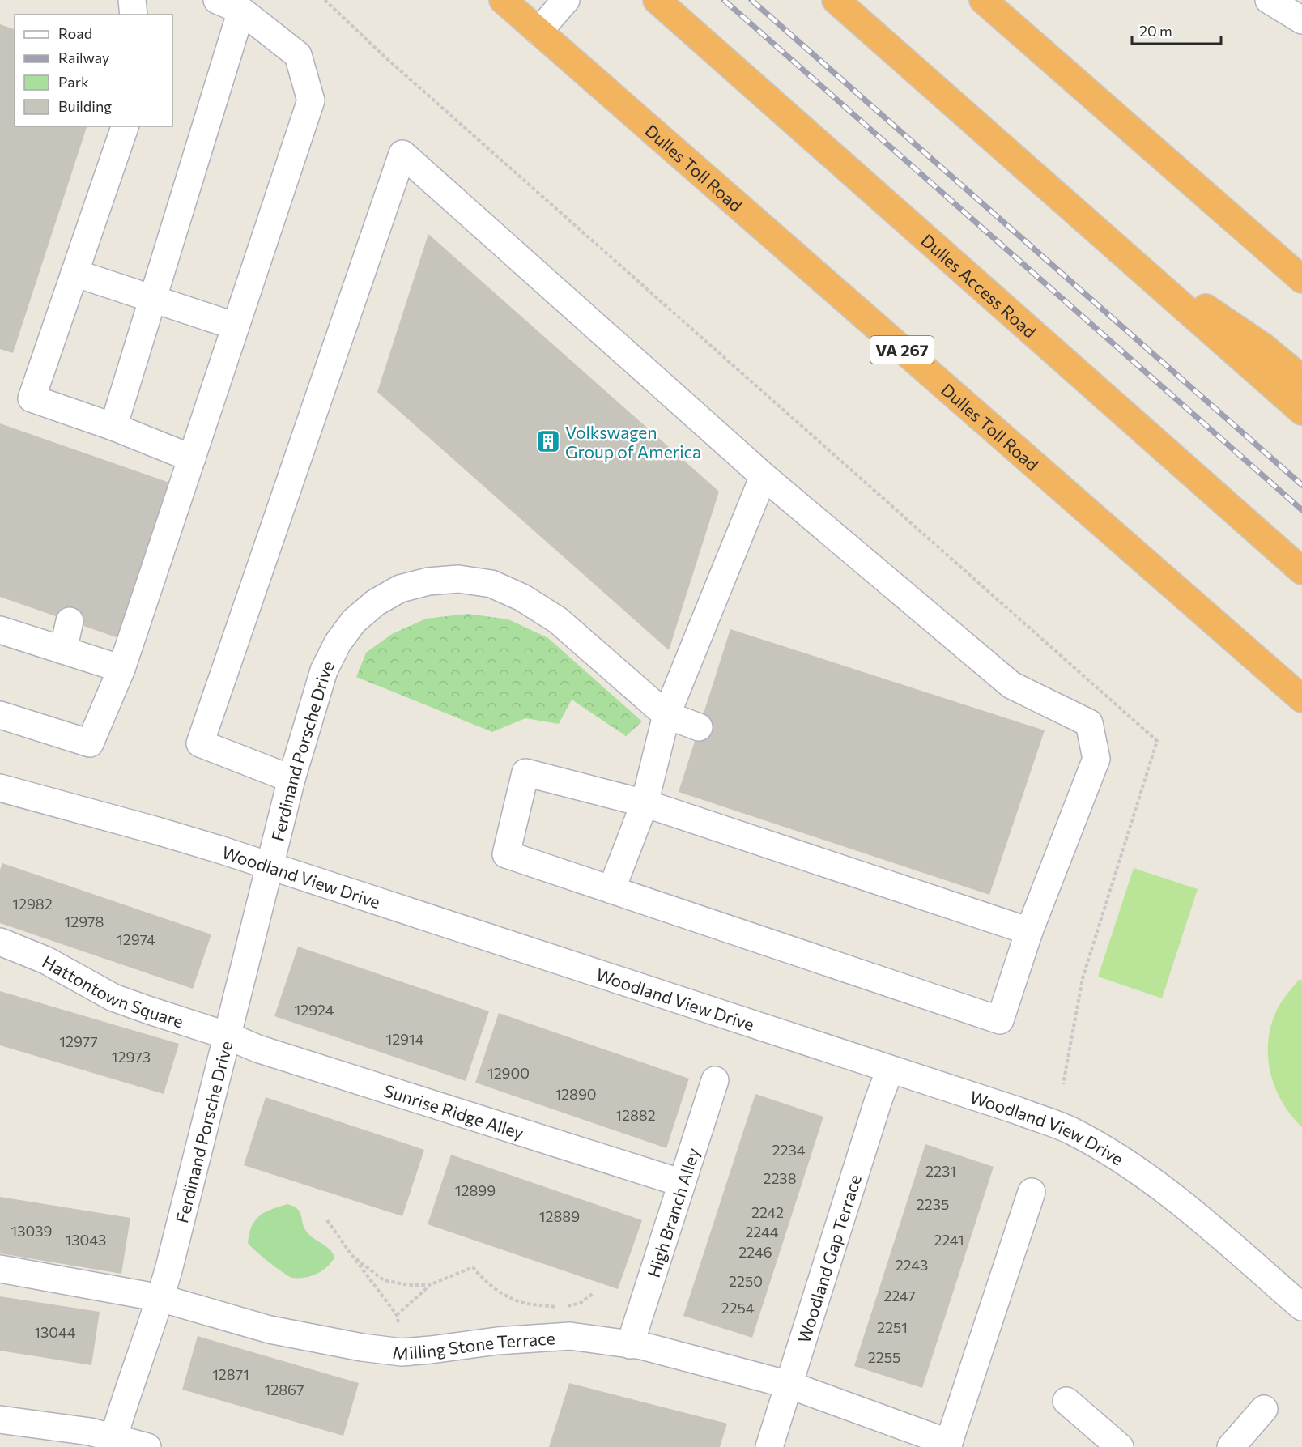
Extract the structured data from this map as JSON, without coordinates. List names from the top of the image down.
{
  "streets": {
    "highway": ["Dulles Toll Road", "Dulles Access Road", "VA 267"],
    "street": [
      "Ferdinand Porsche Drive",
      "Woodland View Drive",
      "Hattontown Square",
      "Sunrise Ridge Alley",
      "High Branch Alley",
      "Woodland Gap Terrace",
      "Milling Stone Terrace"
    ]
  },
  "crossings": [
    ["Ferdinand Porsche Drive", "Woodland View Drive"],
    ["Ferdinand Porsche Drive", "Hattontown Square"],
    ["Ferdinand Porsche Drive", "Sunrise Ridge Alley"],
    ["Ferdinand Porsche Drive", "Milling Stone Terrace"],
    ["Woodland View Drive", "Woodland Gap Terrace"],
    ["Hattontown Square", "Sunrise Ridge Alley"],
    ["Sunrise Ridge Alley", "High Branch Alley"],
    ["High Branch Alley", "Milling Stone Terrace"],
    ["Woodland Gap Terrace", "Milling Stone Terrace"]
  ],
  "places": {
    "building": ["Volkswagen Group of America"]
  },
  "house_numbers": [
    "12982",
    "12978",
    "12974",
    "12924",
    "12914",
    "12977",
    "12973",
    "12900",
    "12890",
    "12882",
    "2234",
    "2231",
    "2238",
    "12899",
    "2235",
    "2242",
    "12889",
    "13039",
    "2244",
    "13043",
    "2241",
    "2246",
    "2243",
    "2250",
    "2247",
    "2254",
    "2251",
    "13044",
    "2255",
    "12871",
    "12867"
  ],
  "legend": [
    "Road",
    "Railway",
    "Park",
    "Building"
  ],
  "scale_bar": "20 m"
}
